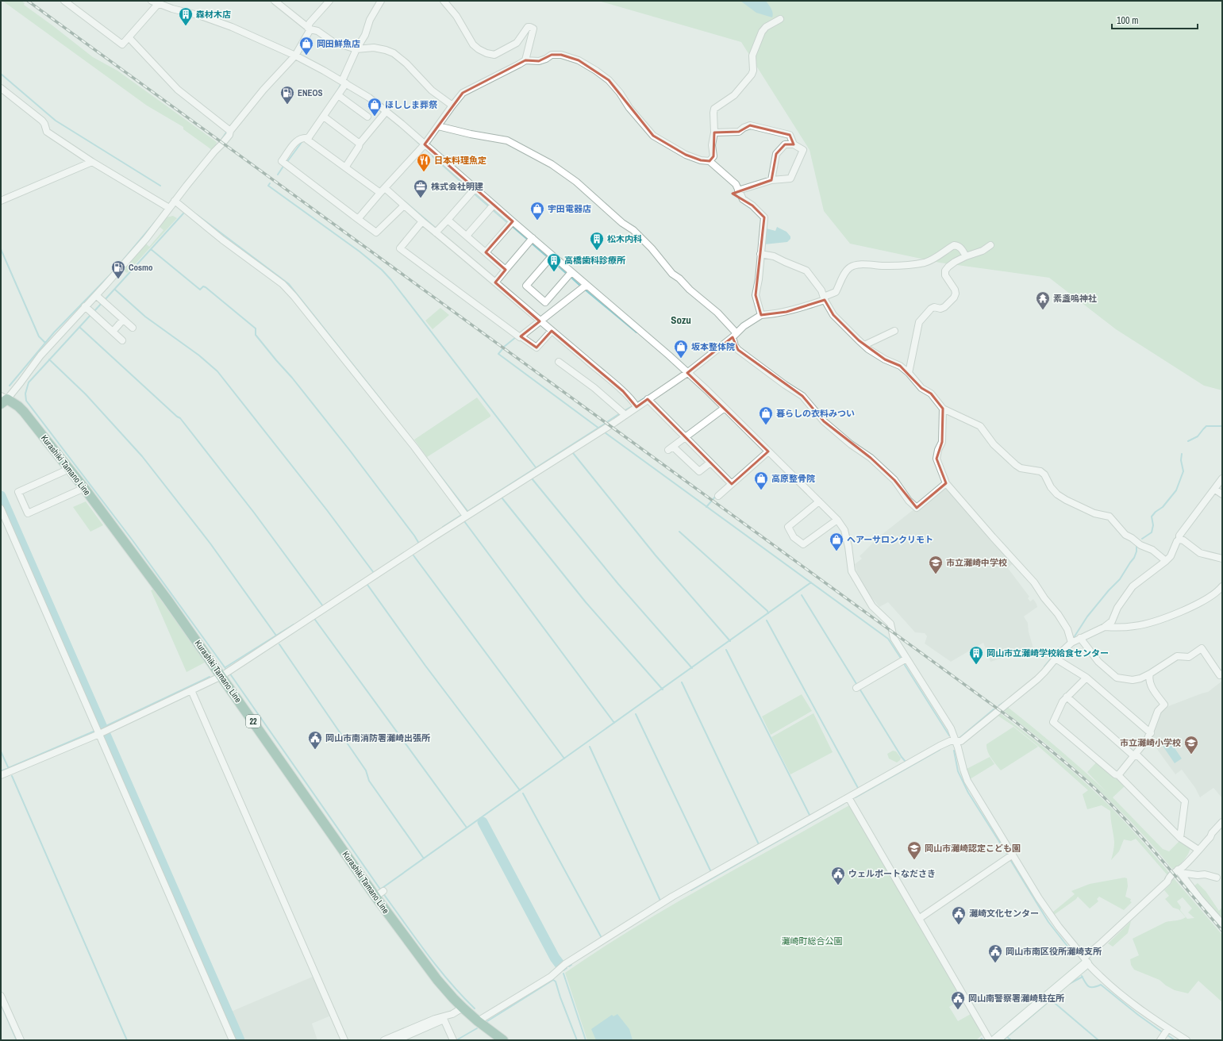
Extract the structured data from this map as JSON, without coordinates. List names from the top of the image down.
{
  "streets": {
    "main road": ["Kurashiki Tamano Line", "22"]
  },
  "districts": ["Sozu"],
  "parks": ["灘崎町総合公園"],
  "places": {
    "building": [
      "森材木店",
      "松木内科",
      "高橋歯科診療所",
      "岡山市立灘崎学校給食センター"
    ],
    "shop": [
      "岡田鮮魚店",
      "ほししま葬祭",
      "宇田電器店",
      "坂本整体院",
      "暮らしの衣料みつい",
      "高原整骨院",
      "ヘアーサロンクリモト"
    ],
    "fuel station": ["ENEOS", "Cosmo"],
    "restaurant": ["日本料理魚定"],
    "office": ["株式会社明建"],
    "temple": ["素盞嗚神社"],
    "school or university": ["市立灘崎中学校", "市立灘崎小学校", "岡山市灘崎認定こども園"],
    "public building": [
      "岡山市南消防署灘崎出張所",
      "ウェルポートなださき",
      "灘崎文化センター",
      "岡山市南区役所灘崎支所",
      "岡山南警察署灘崎駐在所"
    ]
  },
  "scale_bar": "100 m"
}
